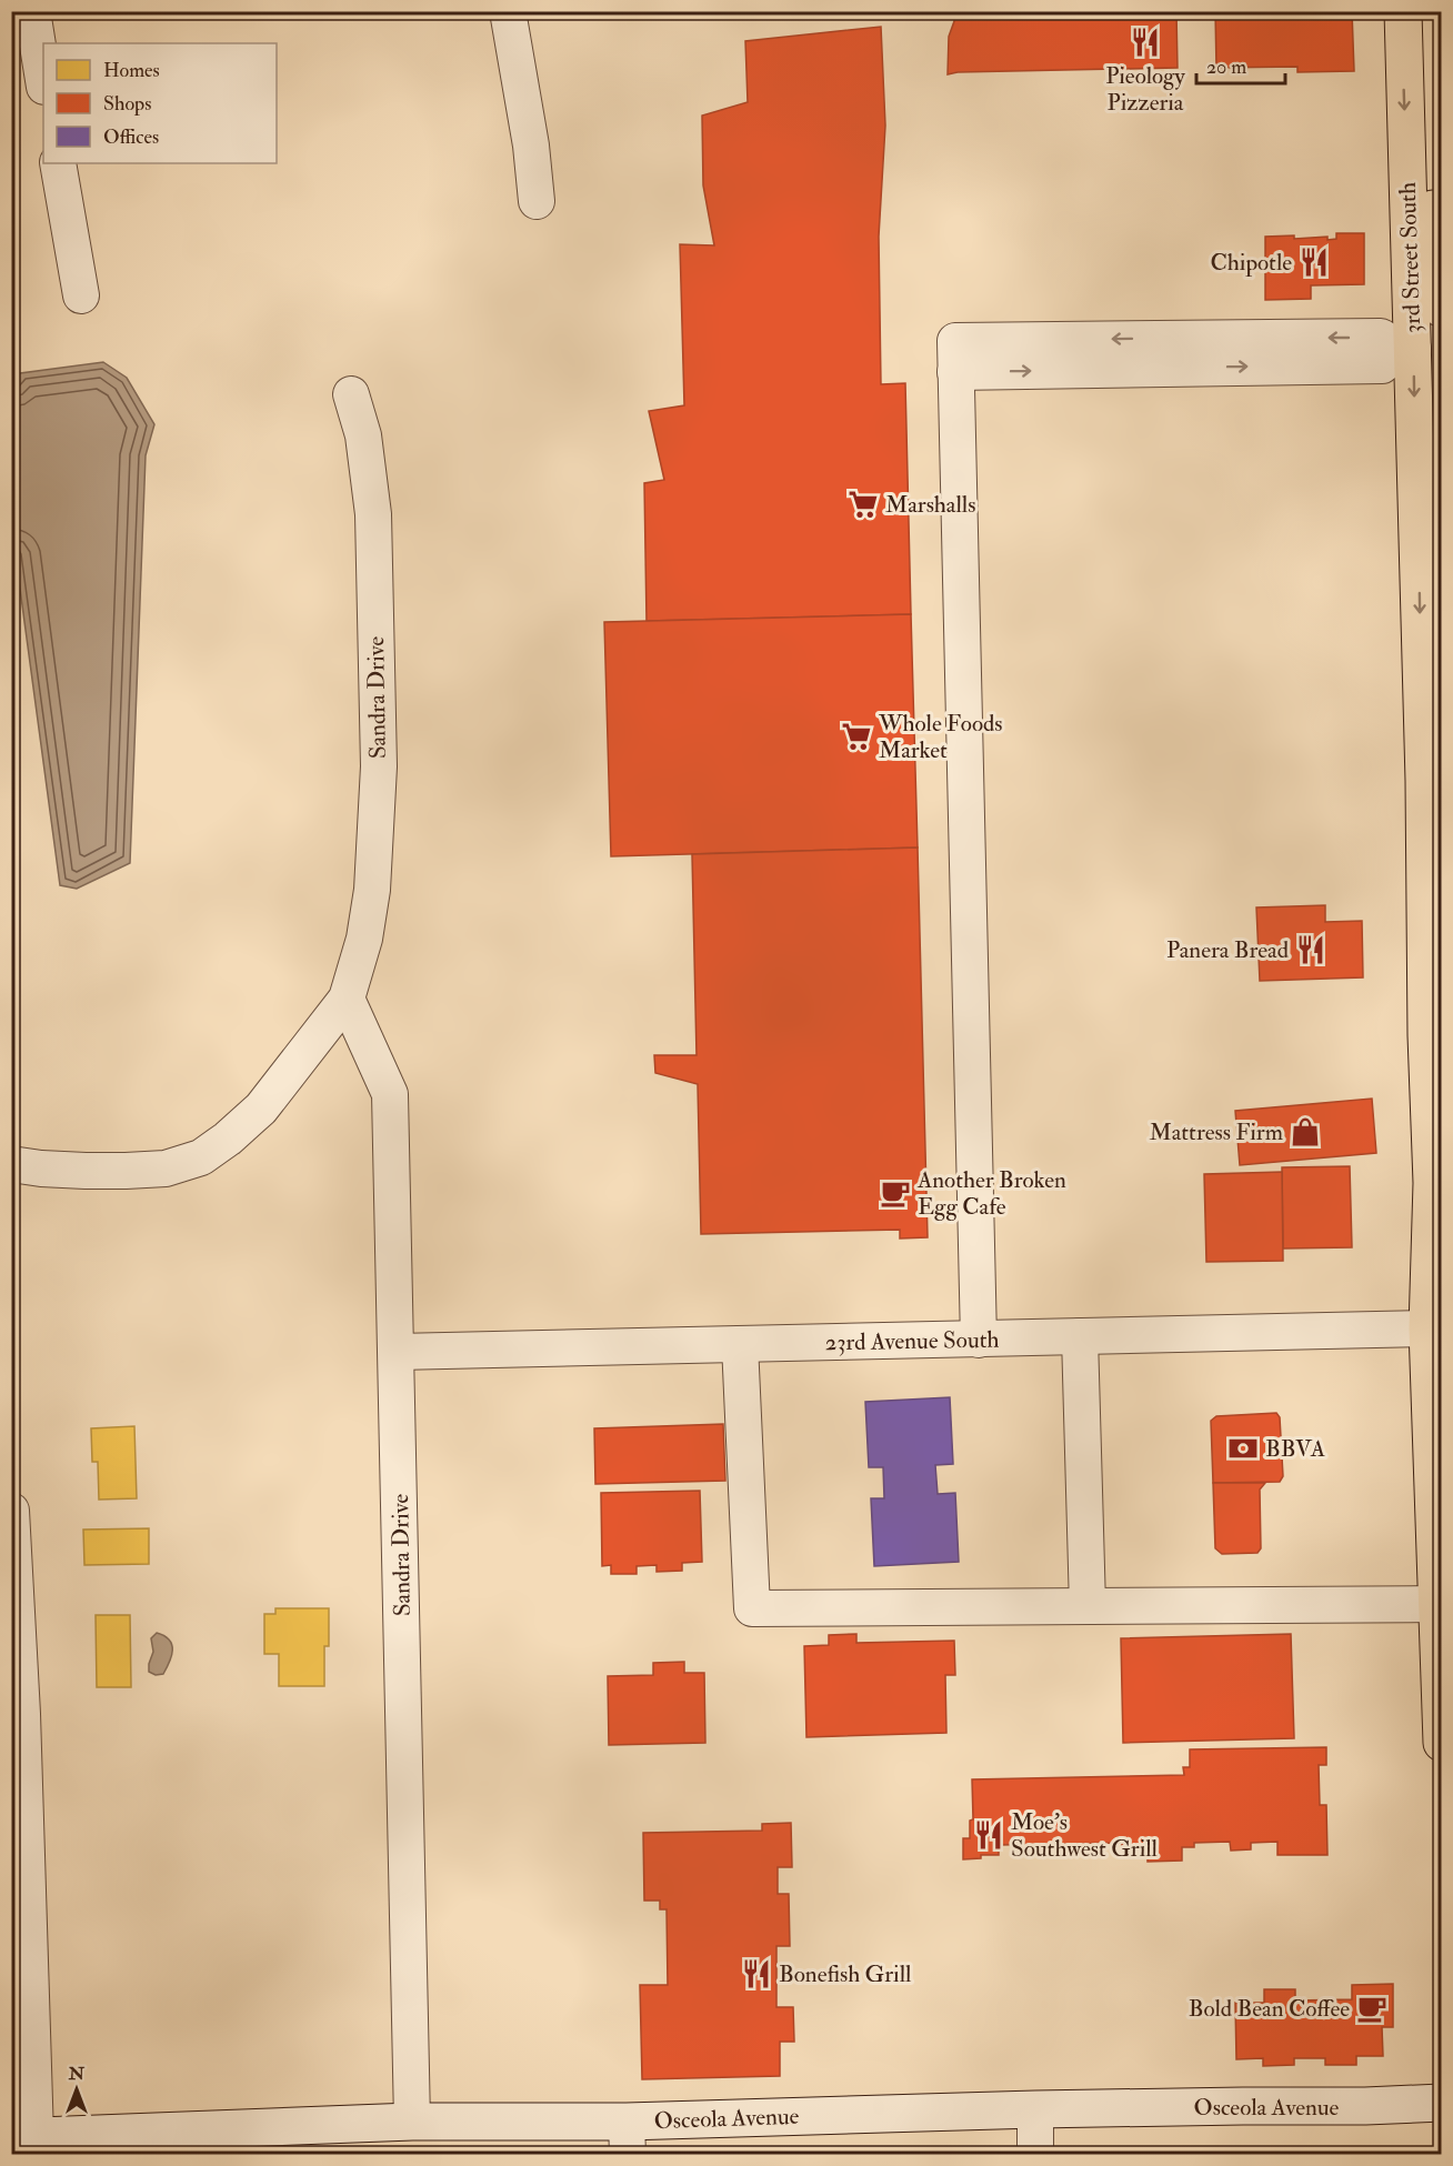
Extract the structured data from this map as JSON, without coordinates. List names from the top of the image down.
{
  "streets": {
    "main road": ["3rd Street South"],
    "street": ["Sandra Drive", "23rd Avenue South", "Osceola Avenue"]
  },
  "crossings": [
    ["3rd Street South", "23rd Avenue South"],
    ["Sandra Drive", "23rd Avenue South"],
    ["Sandra Drive", "Osceola Avenue"]
  ],
  "one_way": ["3rd Street South"],
  "places": {
    "restaurant": [
      "Pieology Pizzeria",
      "Chipotle",
      "Panera Bread",
      "Moe's Southwest Grill",
      "Bonefish Grill"
    ],
    "supermarket": ["Marshalls", "Whole Foods Market"],
    "shop": ["Mattress Firm"],
    "cafe": ["Another Broken Egg Cafe", "Bold Bean Coffee"],
    "bank": ["BBVA"]
  },
  "legend": ["Homes", "Shops", "Offices"],
  "scale_bar": "20 m",
  "north": "top"
}
